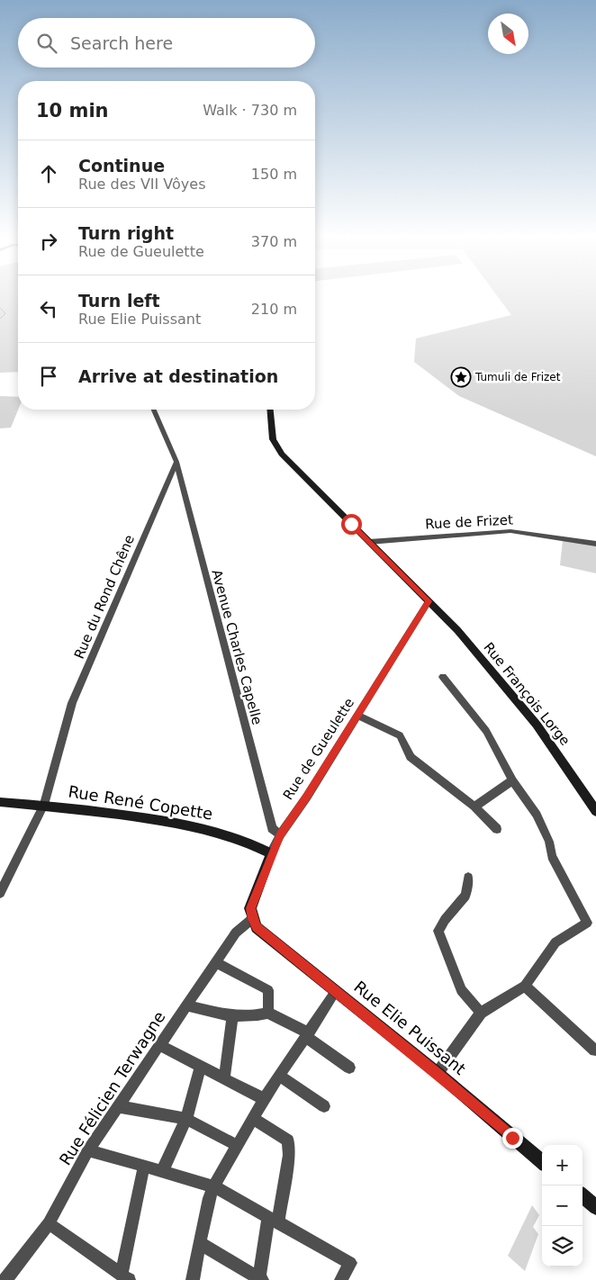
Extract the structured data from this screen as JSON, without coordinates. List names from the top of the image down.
{
  "streets": {
    "street": [
      "Rue de Frizet",
      "Rue du Rond Chêne",
      "Avenue Charles Capelle",
      "Rue François Lorge",
      "Rue de Gueulette",
      "Rue René Copette",
      "Rue Elie Puissant",
      "Rue Félicien Terwagne"
    ]
  },
  "crossings": [
    ["Rue de Frizet", "Rue François Lorge"],
    ["Rue du Rond Chêne", "Avenue Charles Capelle"],
    ["Rue du Rond Chêne", "Rue René Copette"],
    ["Avenue Charles Capelle", "Rue de Gueulette"],
    ["Rue François Lorge", "Rue de Gueulette"],
    ["Rue de Gueulette", "Rue René Copette"],
    ["Rue de Gueulette", "Rue Elie Puissant"],
    ["Rue de Gueulette", "Rue Félicien Terwagne"],
    ["Rue Elie Puissant", "Rue Félicien Terwagne"]
  ],
  "places": {
    "place": ["Tumuli de Frizet"]
  },
  "north": "bottom right",
  "page": {
    "search": "Search here",
    "heading": ["10 min", "Walk · 730 m"],
    "list": [
      ["Continue", "Rue des VII Vôyes", "150 m"],
      ["Turn right", "Rue de Gueulette", "370 m"],
      ["Turn left", "Rue Elie Puissant", "210 m"],
      "Arrive at destination"
    ],
    "map_buttons": ["+", "−"]
  }
}
